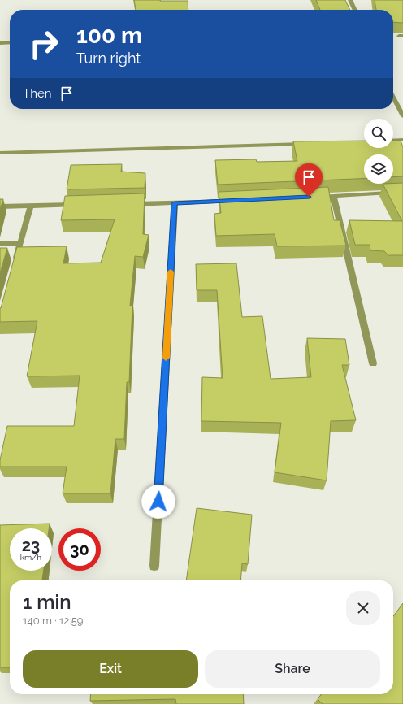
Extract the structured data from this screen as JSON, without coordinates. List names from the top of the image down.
{
  "page": {
    "turn": ["100 m", "Turn right"],
    "then": "Then",
    "speed": "23 km/h",
    "limit": "30",
    "heading": ["1 min", "140 m · 12:59"],
    "buttons": ["Exit", "Share"]
  }
}
